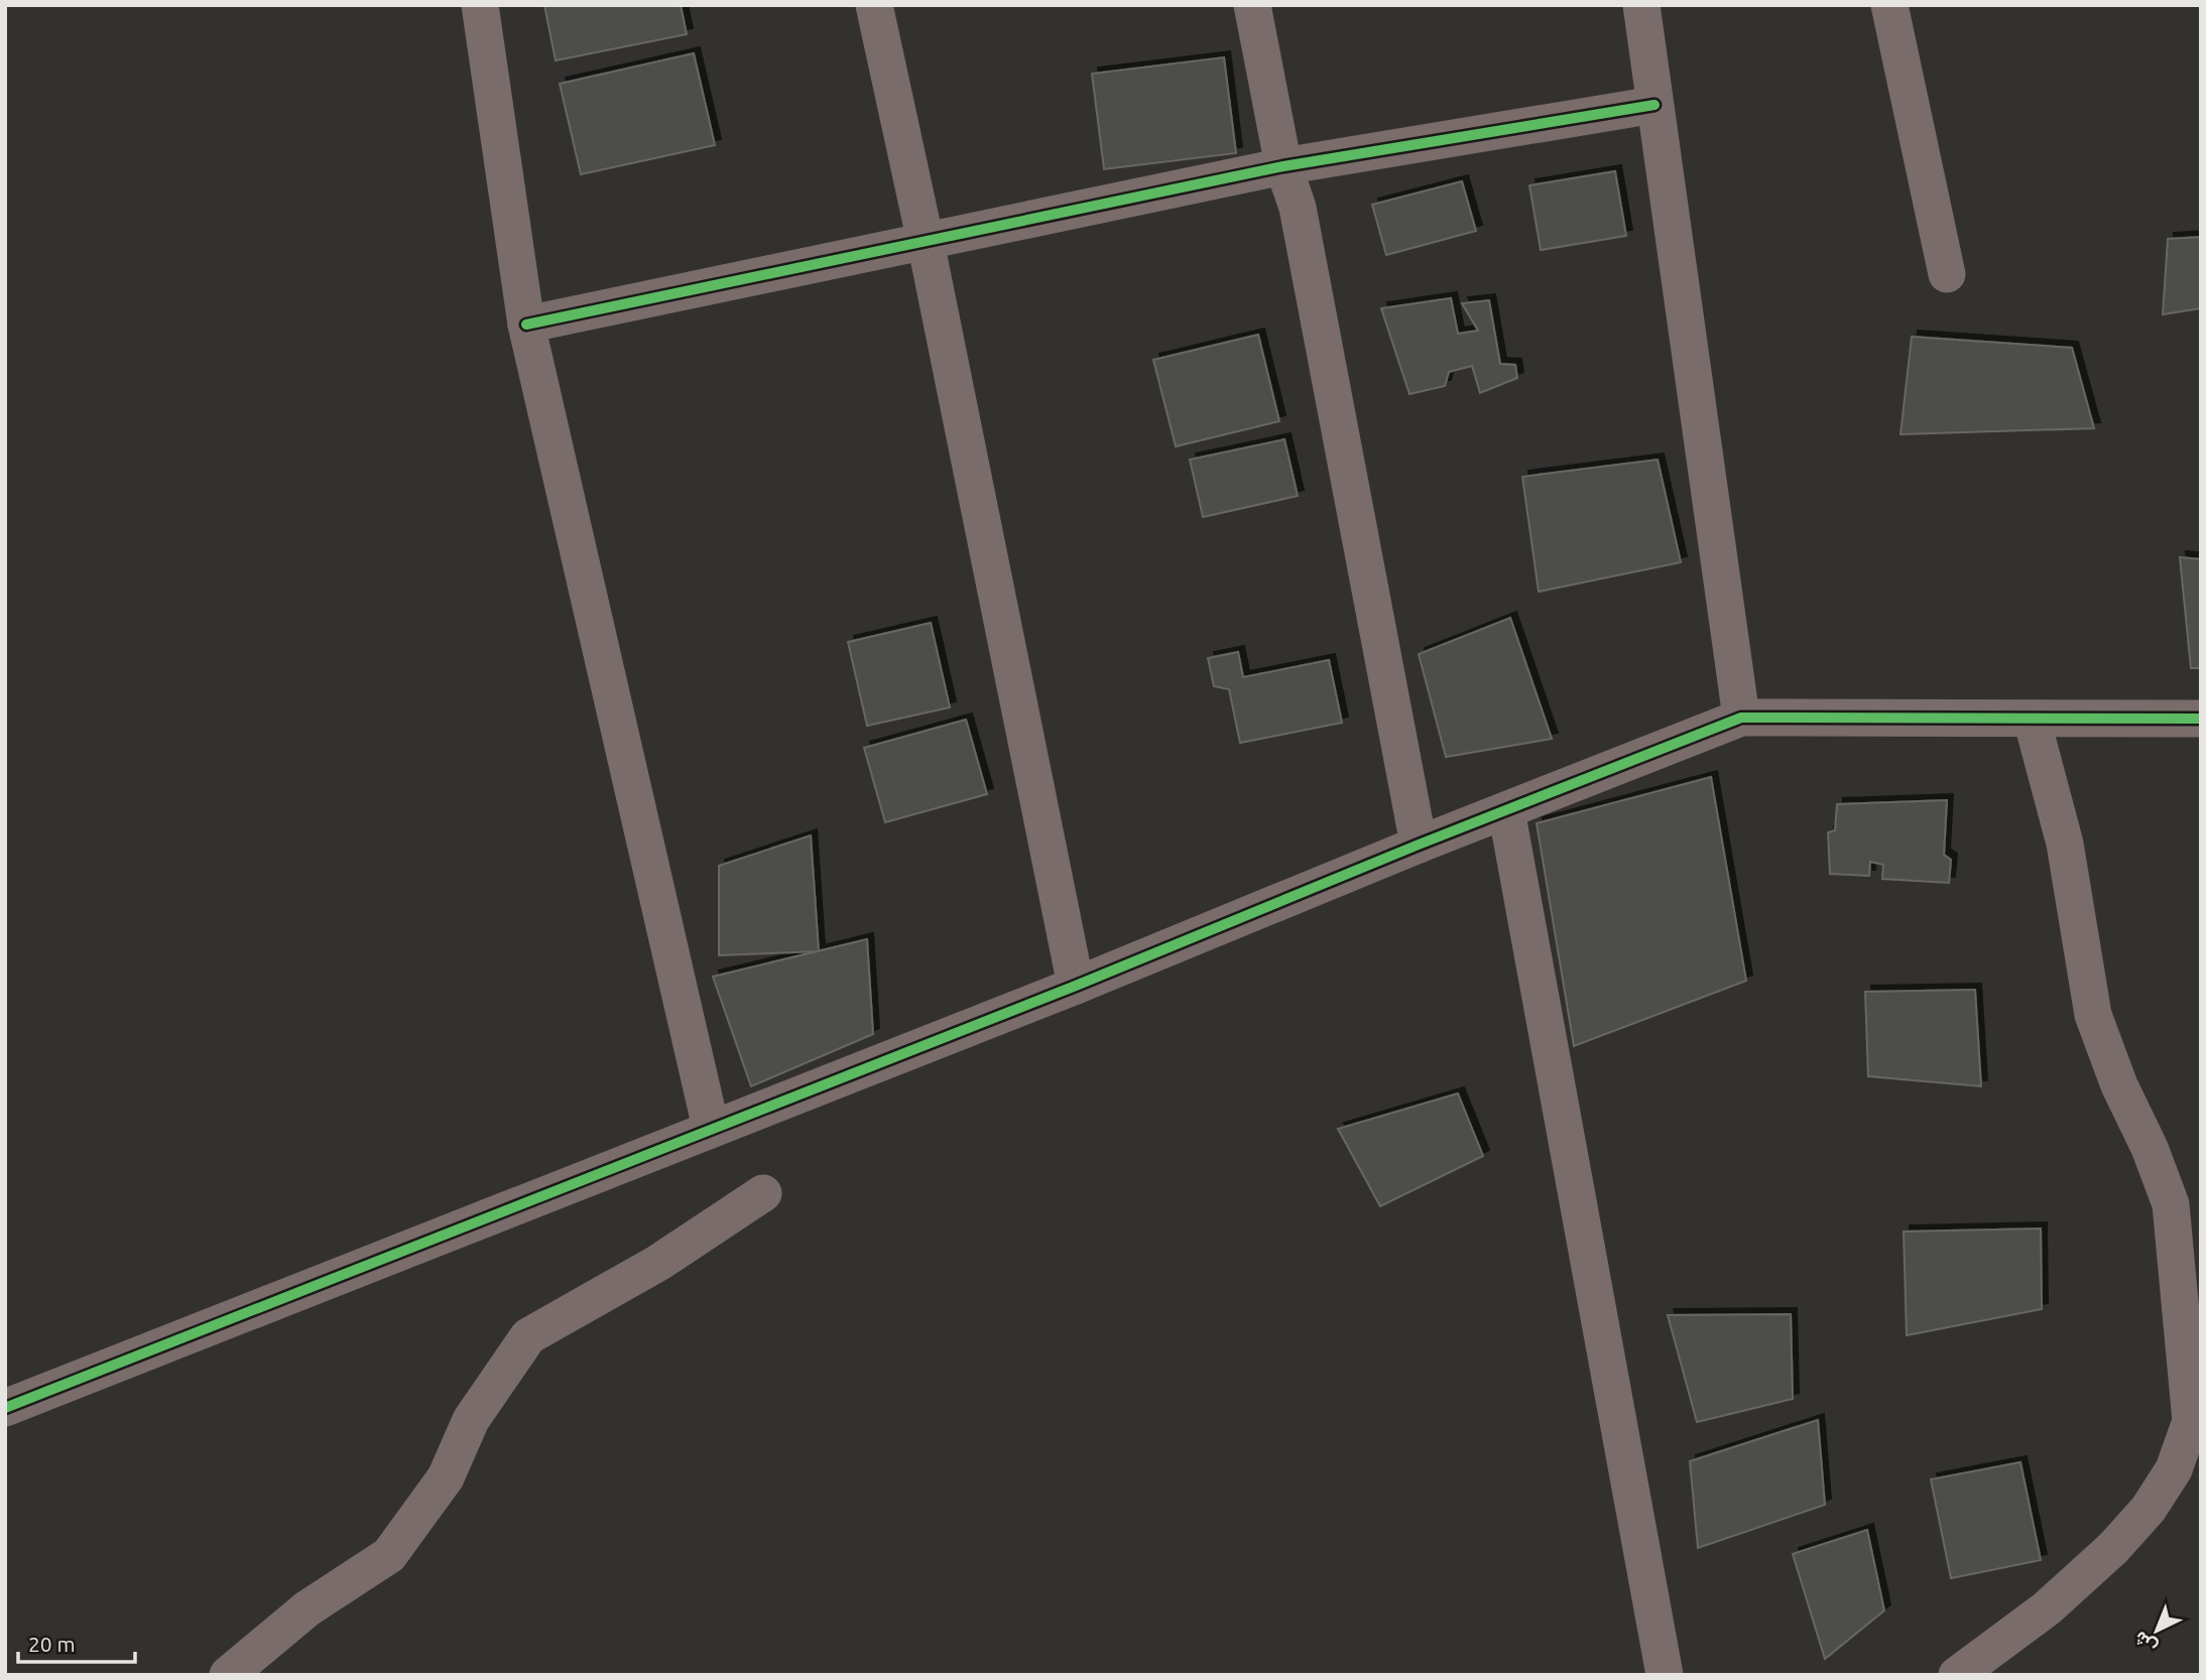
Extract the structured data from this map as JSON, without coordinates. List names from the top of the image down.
{
  "scale_bar": "20 m",
  "north": "bottom left"
}
